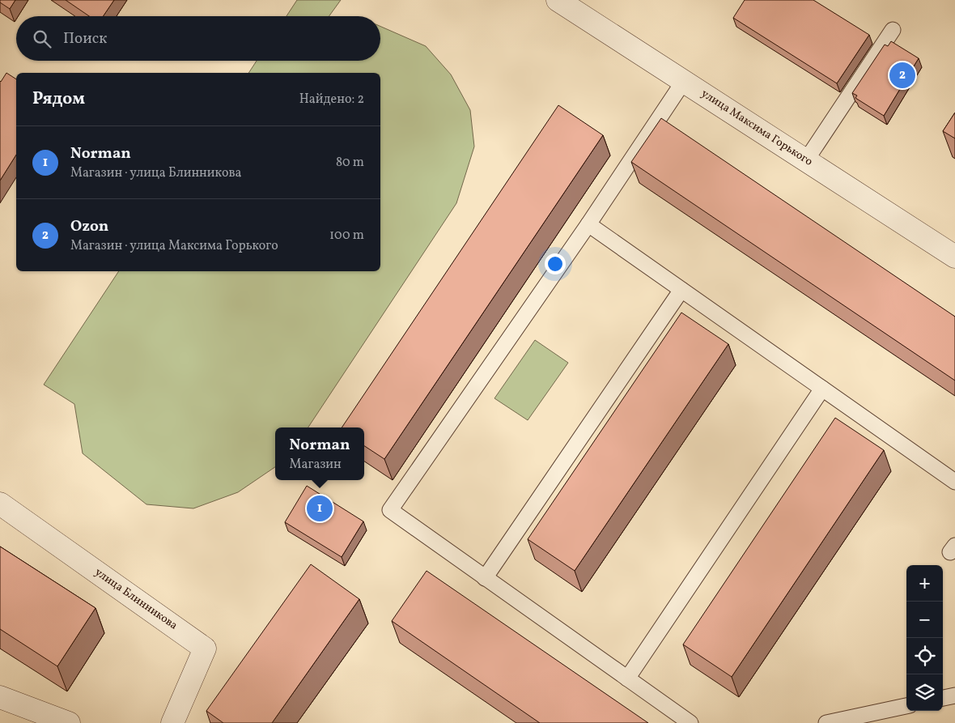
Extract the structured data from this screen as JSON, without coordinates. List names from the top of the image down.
{
  "streets": {
    "street": ["улица Максима Горького", "улица Блинникова"]
  },
  "page": {
    "search": "Поиск",
    "pins": ["2", "1"],
    "heading": ["Рядом", "Найдено: 2"],
    "list": [
      {
        "mark": "1",
        "name": "Norman",
        "note": "Магазин · улица Блинникова",
        "value": "80 m"
      },
      {
        "mark": "2",
        "name": "Ozon",
        "note": "Магазин · улица Максима Горького",
        "value": "100 m"
      }
    ],
    "popup": ["Norman", "Магазин"],
    "map_buttons": ["+", "−"]
  }
}
